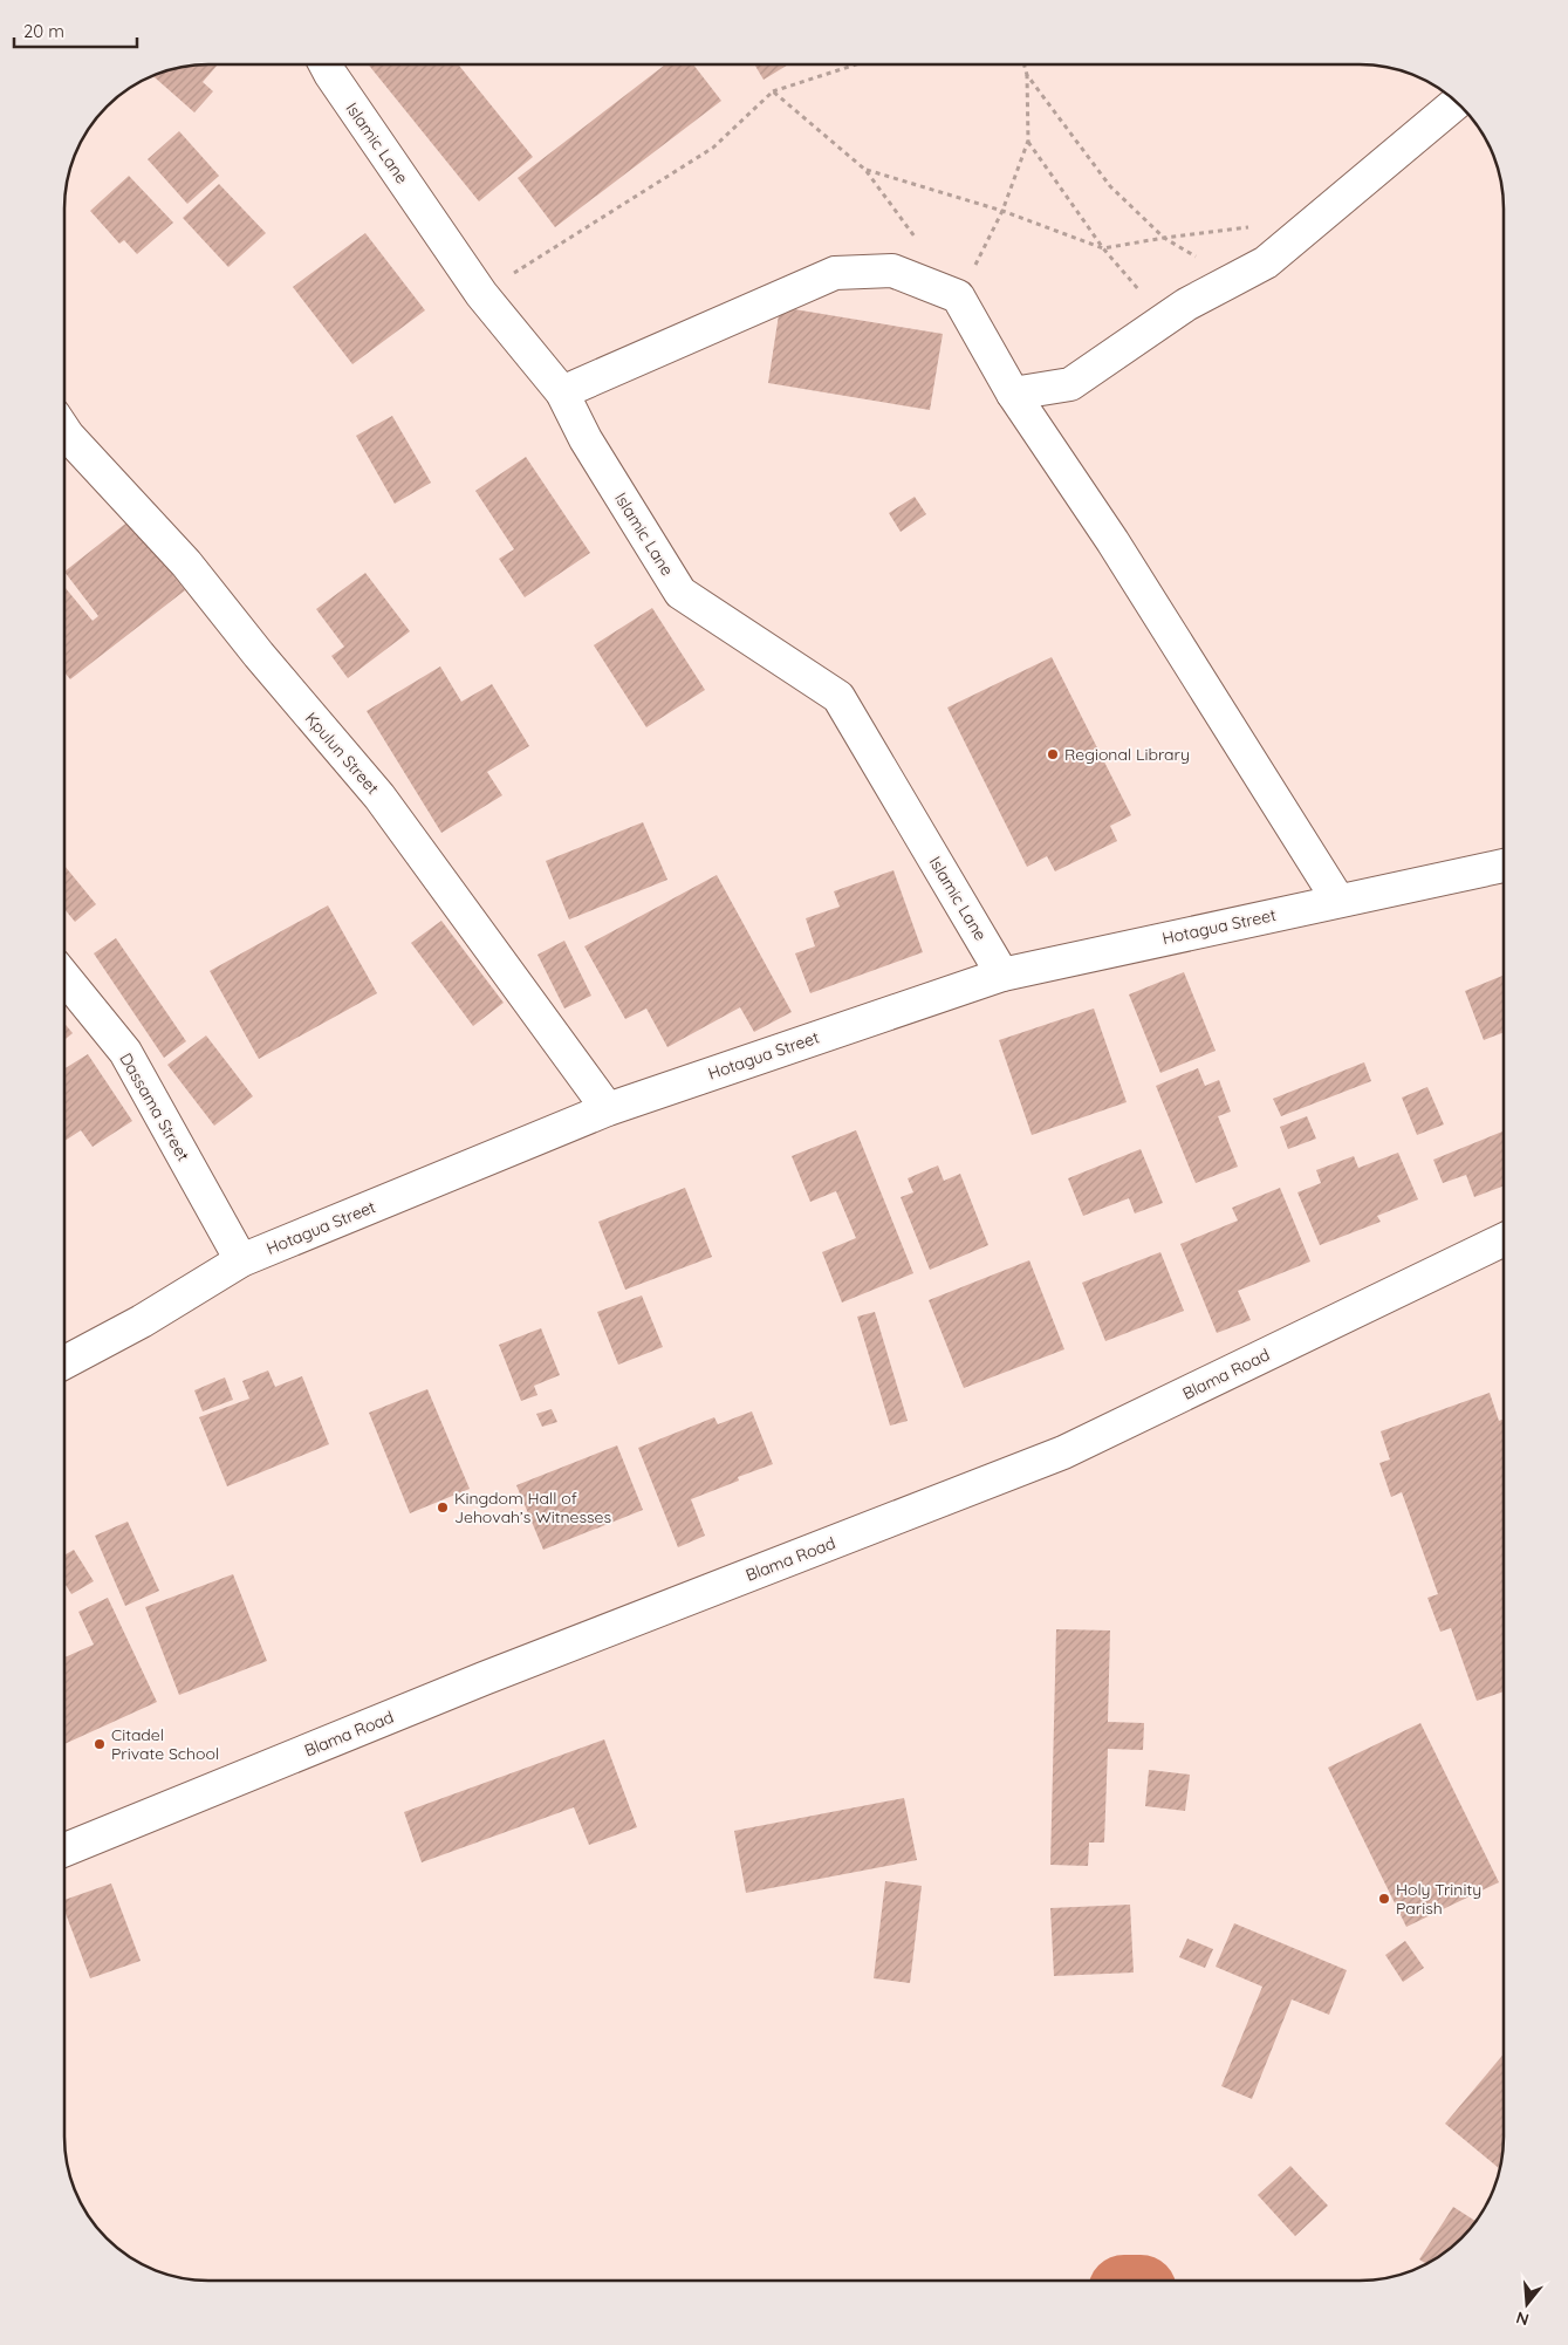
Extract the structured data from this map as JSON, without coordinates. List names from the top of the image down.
{
  "streets": {
    "street": [
      "Islamic Lane",
      "Kpulun Street",
      "Hotagua Street",
      "Dassama Street",
      "Blama Road"
    ]
  },
  "crossings": [
    ["Islamic Lane", "Hotagua Street"],
    ["Kpulun Street", "Hotagua Street"],
    ["Hotagua Street", "Dassama Street"]
  ],
  "places": [
    "Regional Library",
    "Kingdom Hall of Jehovah’s Witnesses",
    "Citadel Private School",
    "Holy Trinity Parish"
  ],
  "scale_bar": "20 m",
  "north": "bottom"
}
